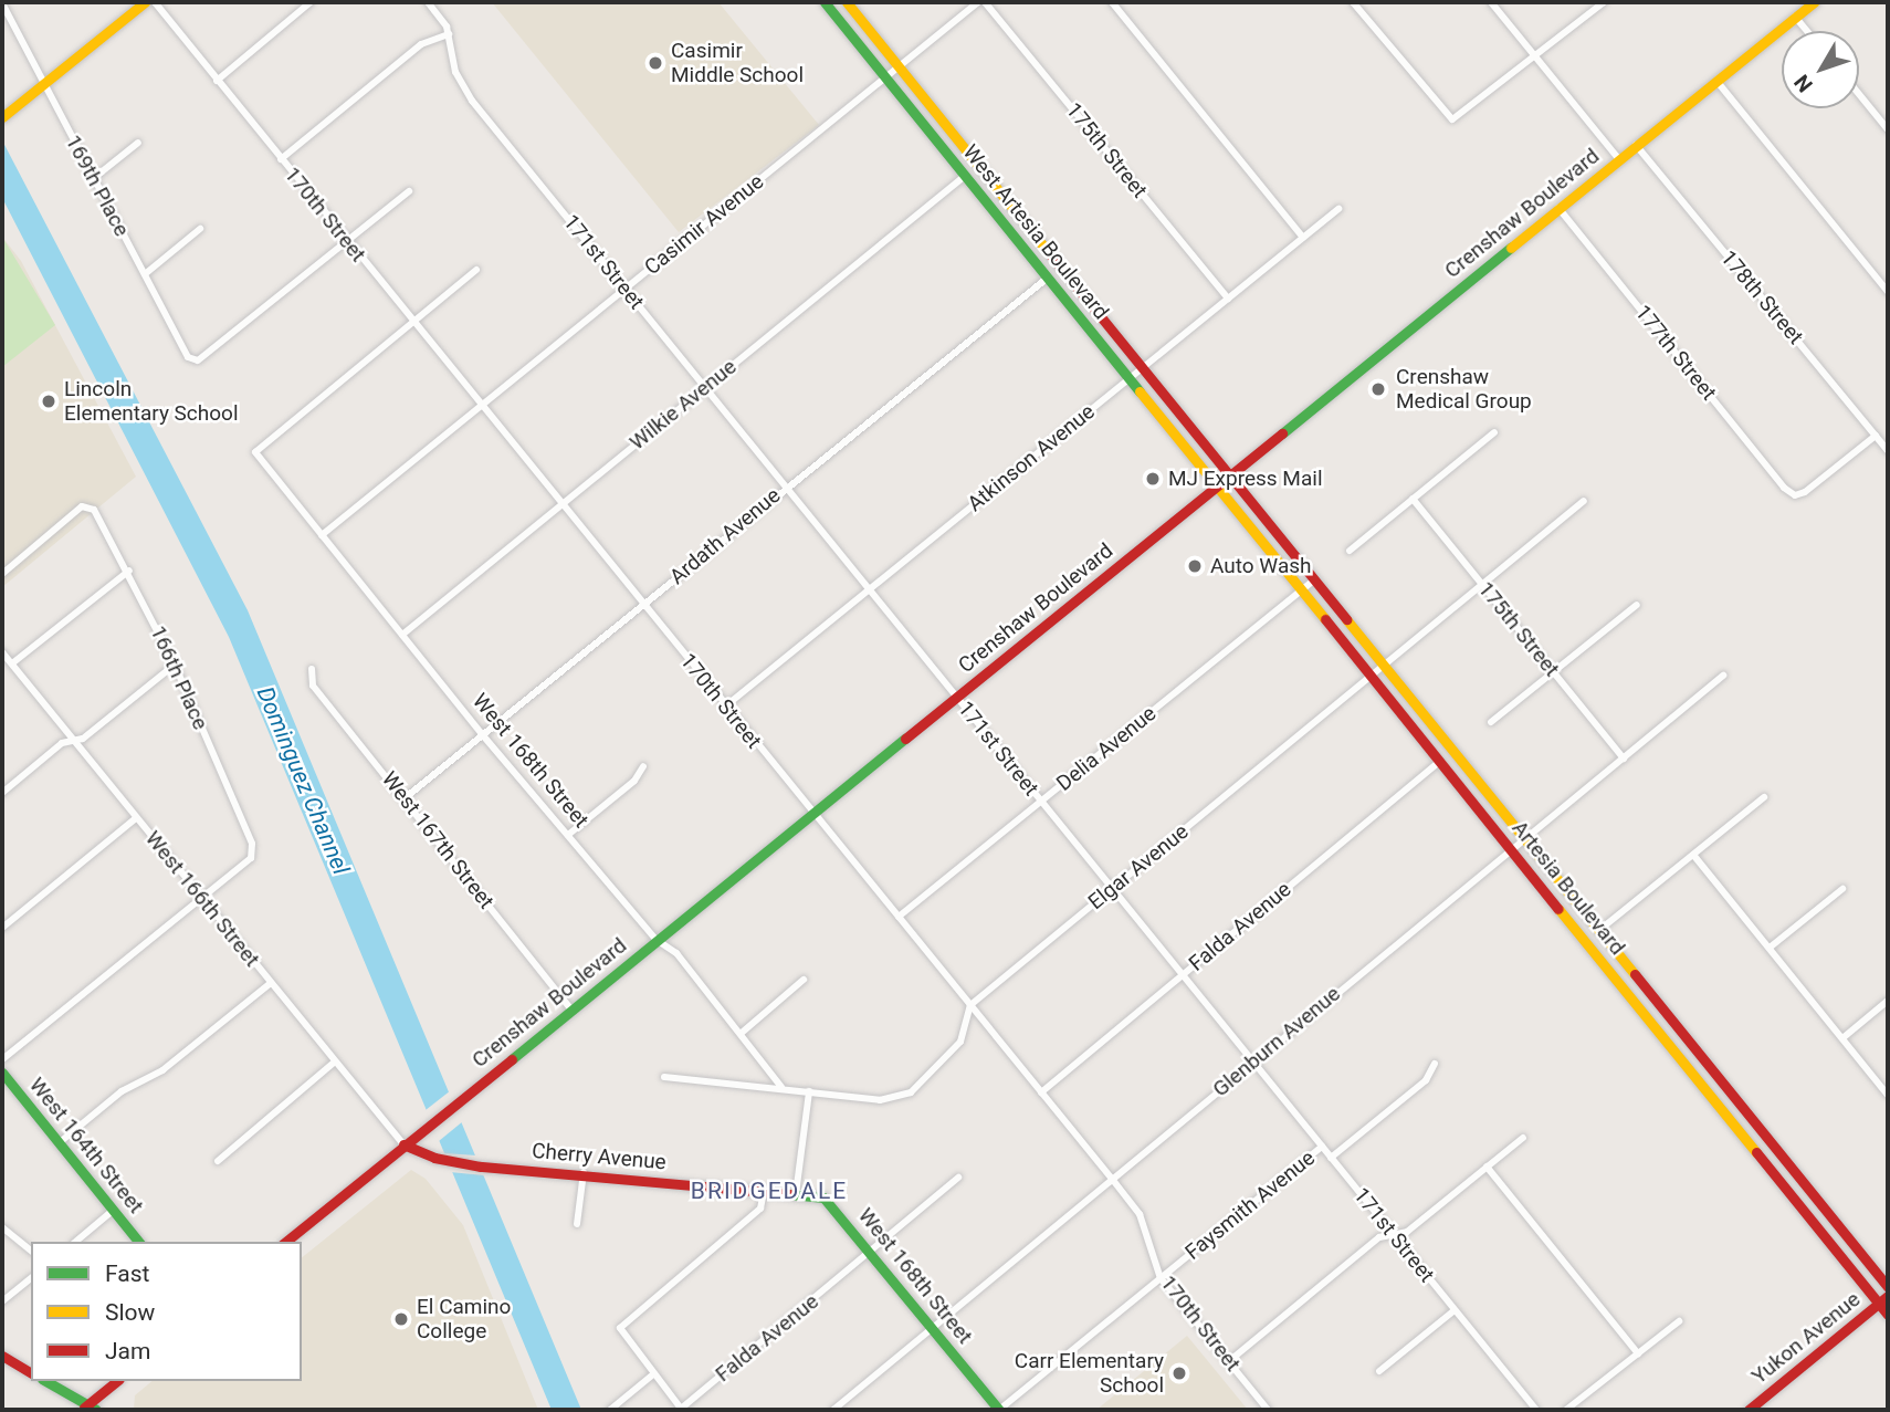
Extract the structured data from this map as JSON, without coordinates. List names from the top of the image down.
{
  "streets": {
    "main road": [
      "Crenshaw Boulevard",
      "West Artesia Boulevard",
      "West 168th Street",
      "Artesia Boulevard",
      "West 164th Street",
      "Cherry Avenue",
      "Yukon Avenue"
    ],
    "street": [
      "175th Street",
      "169th Place",
      "170th Street",
      "Casimir Avenue",
      "171st Street",
      "178th Street",
      "177th Street",
      "Wilkie Avenue",
      "Atkinson Avenue",
      "Ardath Avenue",
      "166th Place",
      "Delia Avenue",
      "West 167th Street",
      "Elgar Avenue",
      "West 166th Street",
      "Falda Avenue",
      "Glenburn Avenue",
      "Faysmith Avenue"
    ]
  },
  "crossings": [
    ["175th Street", "Atkinson Avenue"],
    ["175th Street", "Elgar Avenue"],
    ["175th Street", "Glenburn Avenue"],
    ["169th Place", "170th Street"],
    ["Crenshaw Boulevard", "170th Street"],
    ["Crenshaw Boulevard", "West Artesia Boulevard"],
    ["Crenshaw Boulevard", "171st Street"],
    ["Crenshaw Boulevard", "178th Street"],
    ["Crenshaw Boulevard", "177th Street"],
    ["Crenshaw Boulevard", "West 168th Street"],
    ["Crenshaw Boulevard", "West 167th Street"],
    ["Crenshaw Boulevard", "Artesia Boulevard"],
    ["Crenshaw Boulevard", "West 166th Street"],
    ["Crenshaw Boulevard", "Cherry Avenue"],
    ["170th Street", "Casimir Avenue"],
    ["170th Street", "Wilkie Avenue"],
    ["170th Street", "Atkinson Avenue"],
    ["170th Street", "Ardath Avenue"],
    ["170th Street", "Delia Avenue"],
    ["170th Street", "West 168th Street"],
    ["170th Street", "Elgar Avenue"],
    ["170th Street", "Falda Avenue"],
    ["170th Street", "Glenburn Avenue"],
    ["170th Street", "Faysmith Avenue"],
    ["Casimir Avenue", "West Artesia Boulevard"],
    ["Casimir Avenue", "171st Street"],
    ["Casimir Avenue", "West 168th Street"],
    ["West Artesia Boulevard", "Wilkie Avenue"],
    ["West Artesia Boulevard", "Atkinson Avenue"],
    ["West Artesia Boulevard", "Ardath Avenue"],
    ["West Artesia Boulevard", "Artesia Boulevard"],
    ["171st Street", "Wilkie Avenue"],
    ["171st Street", "Atkinson Avenue"],
    ["171st Street", "Ardath Avenue"],
    ["171st Street", "Delia Avenue"],
    ["171st Street", "Elgar Avenue"],
    ["171st Street", "Falda Avenue"],
    ["171st Street", "Glenburn Avenue"],
    ["171st Street", "Faysmith Avenue"],
    ["178th Street", "177th Street"],
    ["Wilkie Avenue", "West 168th Street"],
    ["Ardath Avenue", "West 168th Street"],
    ["Ardath Avenue", "West 167th Street"],
    ["166th Place", "West 166th Street"],
    ["Delia Avenue", "Artesia Boulevard"],
    ["West 168th Street", "Falda Avenue"],
    ["West 168th Street", "Glenburn Avenue"],
    ["West 168th Street", "Cherry Avenue"],
    ["West 168th Street", "Faysmith Avenue"],
    ["Elgar Avenue", "Artesia Boulevard"],
    ["Artesia Boulevard", "Falda Avenue"],
    ["Artesia Boulevard", "Glenburn Avenue"],
    ["Artesia Boulevard", "Yukon Avenue"],
    ["West 166th Street", "Cherry Avenue"]
  ],
  "districts": ["BRIDGEDALE"],
  "water": ["Dominguez Channel"],
  "places": [
    "Casimir Middle School",
    "Crenshaw Medical Group",
    "Lincoln Elementary School",
    "MJ Express Mail",
    "Auto Wash",
    "El Camino College",
    "Carr Elementary School"
  ],
  "legend": ["Fast", "Slow", "Jam"],
  "north": "bottom left"
}
